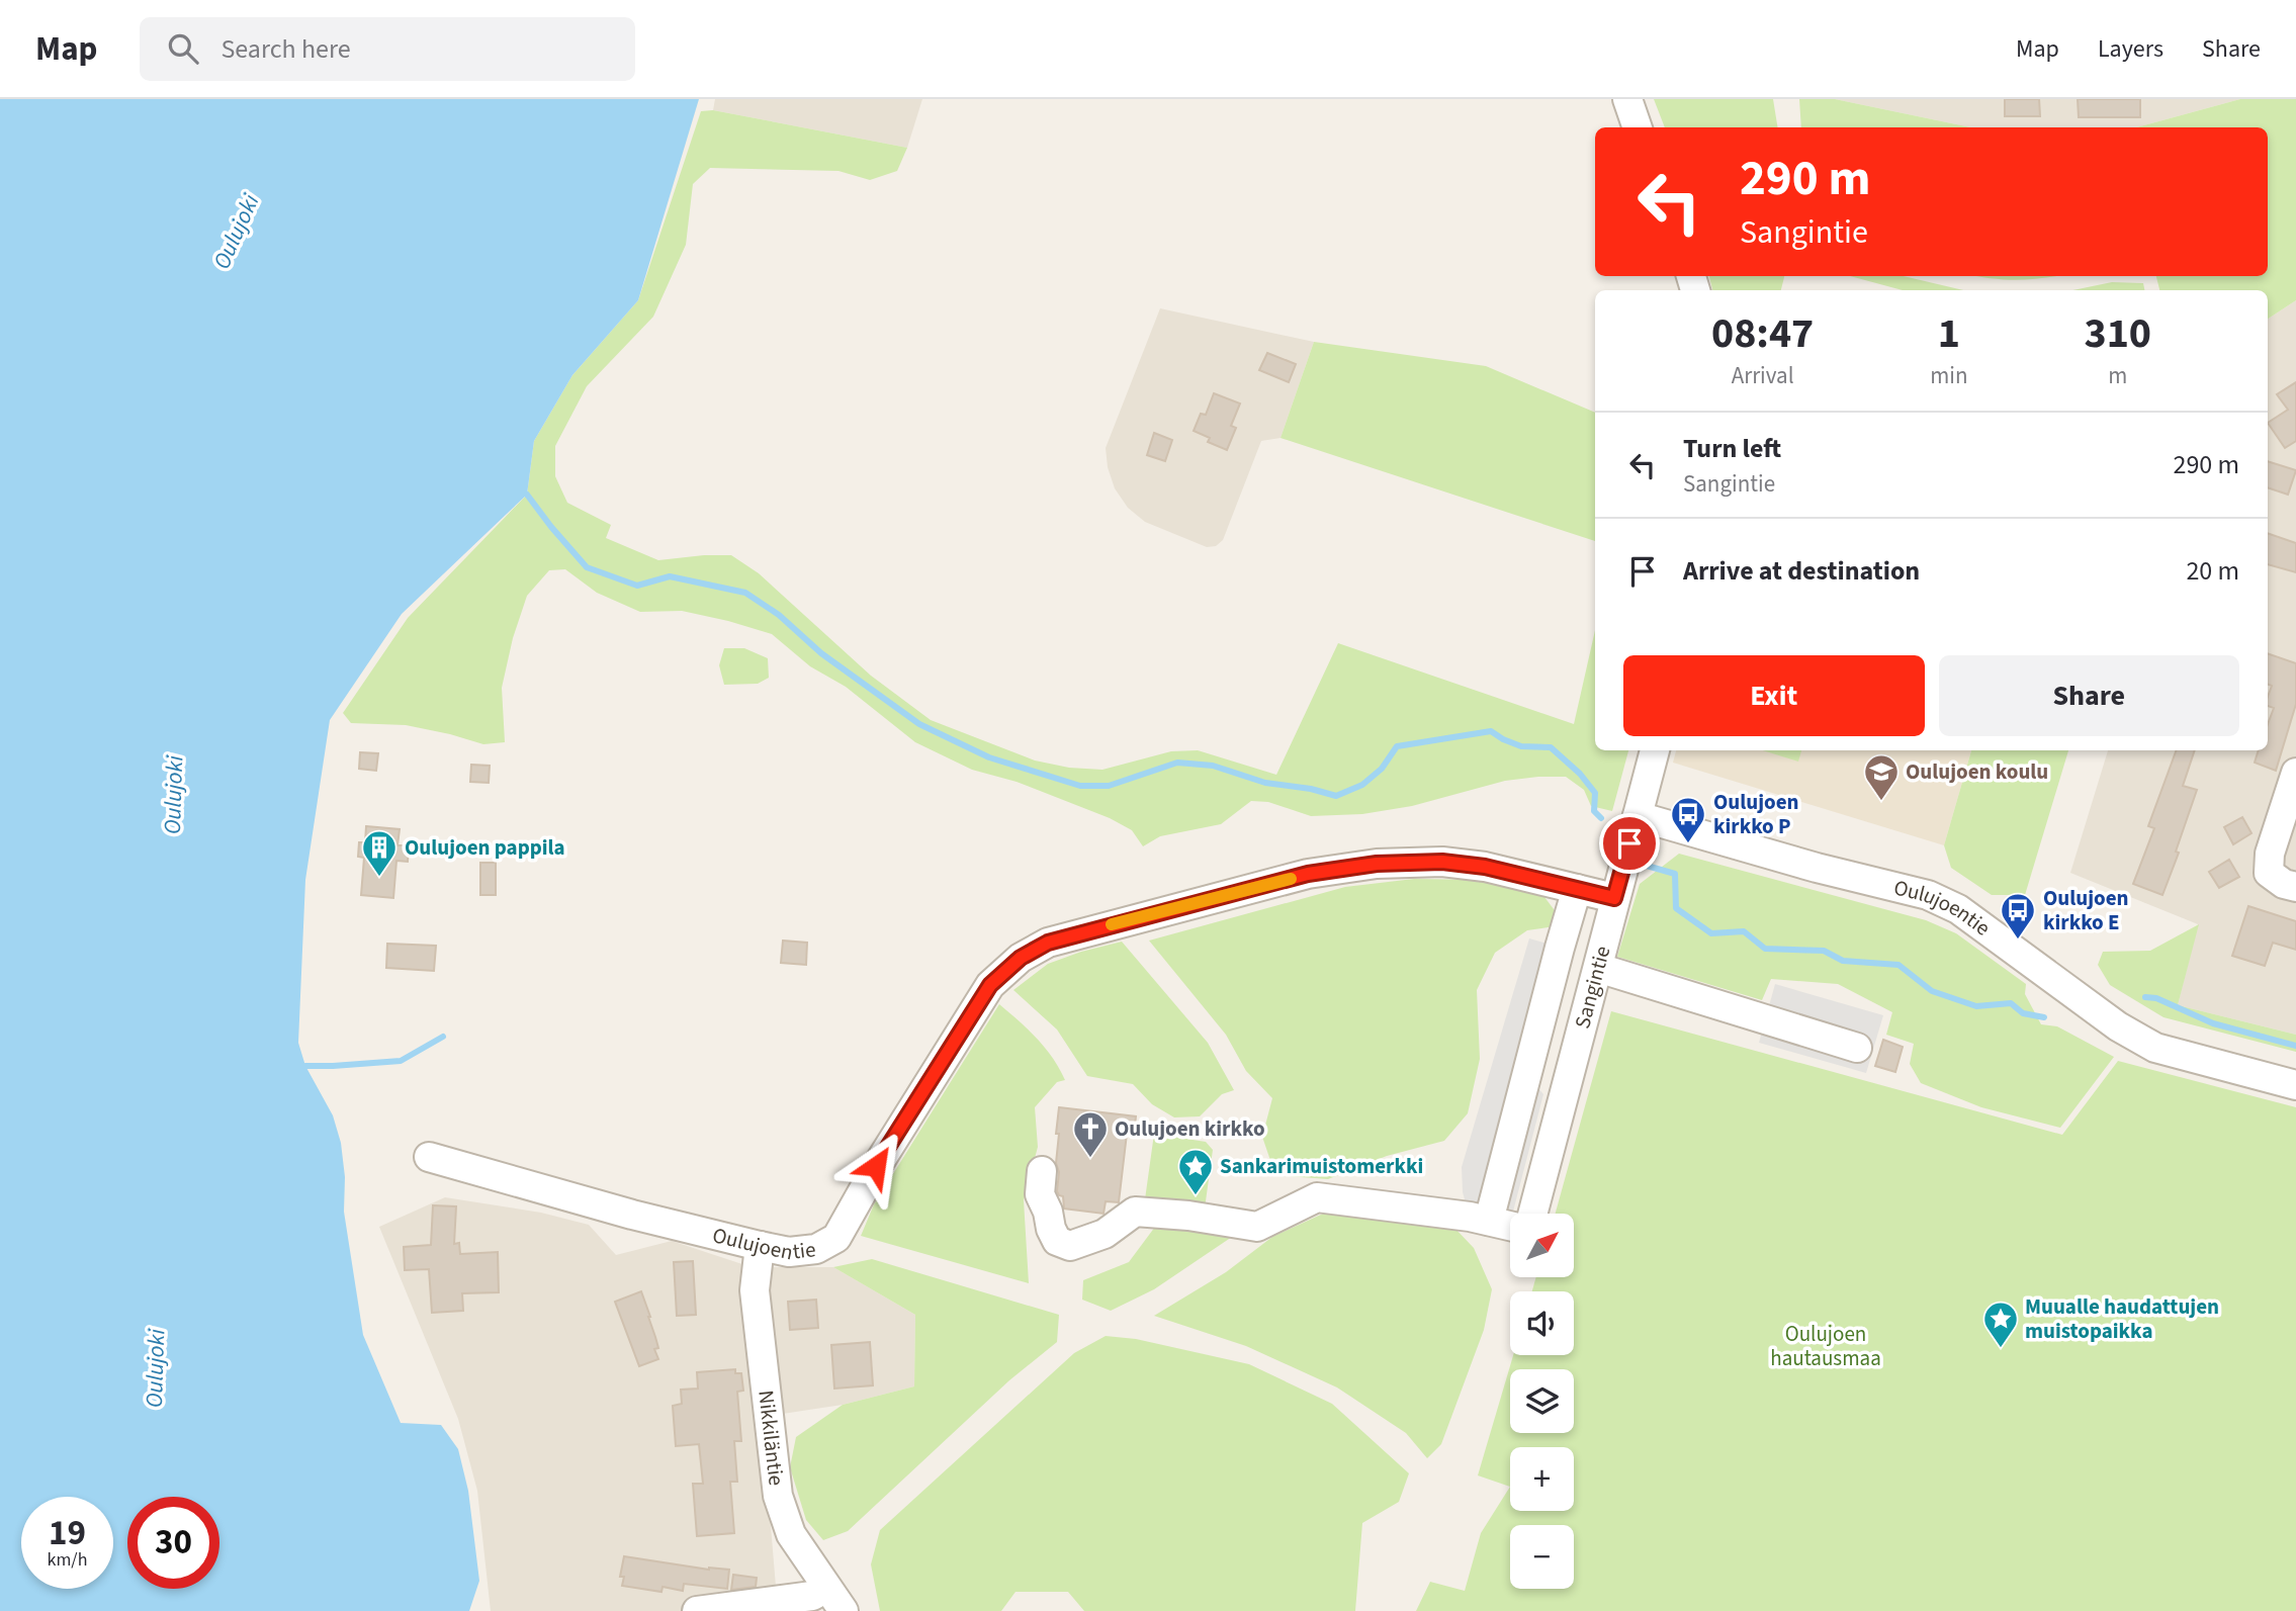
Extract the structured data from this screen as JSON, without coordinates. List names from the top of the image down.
{
  "streets": {
    "street": ["Oulujoentie", "Sangintie", "Nikkiläntie"]
  },
  "crossings": [
    ["Oulujoentie", "Sangintie"],
    ["Oulujoentie", "Nikkiläntie"]
  ],
  "water": ["Oulujoki"],
  "parks": ["Oulujoen hautausmaa"],
  "places": {
    "school or university": ["Oulujoen koulu"],
    "bus stop": ["Oulujoen kirkko P", "Oulujoen kirkko E"],
    "building": ["Oulujoen pappila"],
    "church": ["Oulujoen kirkko"],
    "place": ["Sankarimuistomerkki", "Muualle haudattujen muistopaikka"]
  },
  "north": "top right",
  "page": {
    "header": "Map",
    "search": "Search here",
    "nav": ["Map", "Layers", "Share"],
    "turn": ["290 m", "Sangintie"],
    "eta": [
      "08:47",
      "Arrival",
      "1",
      "min",
      "310",
      "m"
    ],
    "list": [
      {
        "name": "Turn left",
        "note": "Sangintie",
        "value": "290 m"
      },
      {
        "name": "Arrive at destination",
        "value": "20 m"
      }
    ],
    "buttons": ["Exit", "Share"],
    "map_buttons": ["+", "−"],
    "speed": "19 km/h",
    "limit": "30"
  }
}
